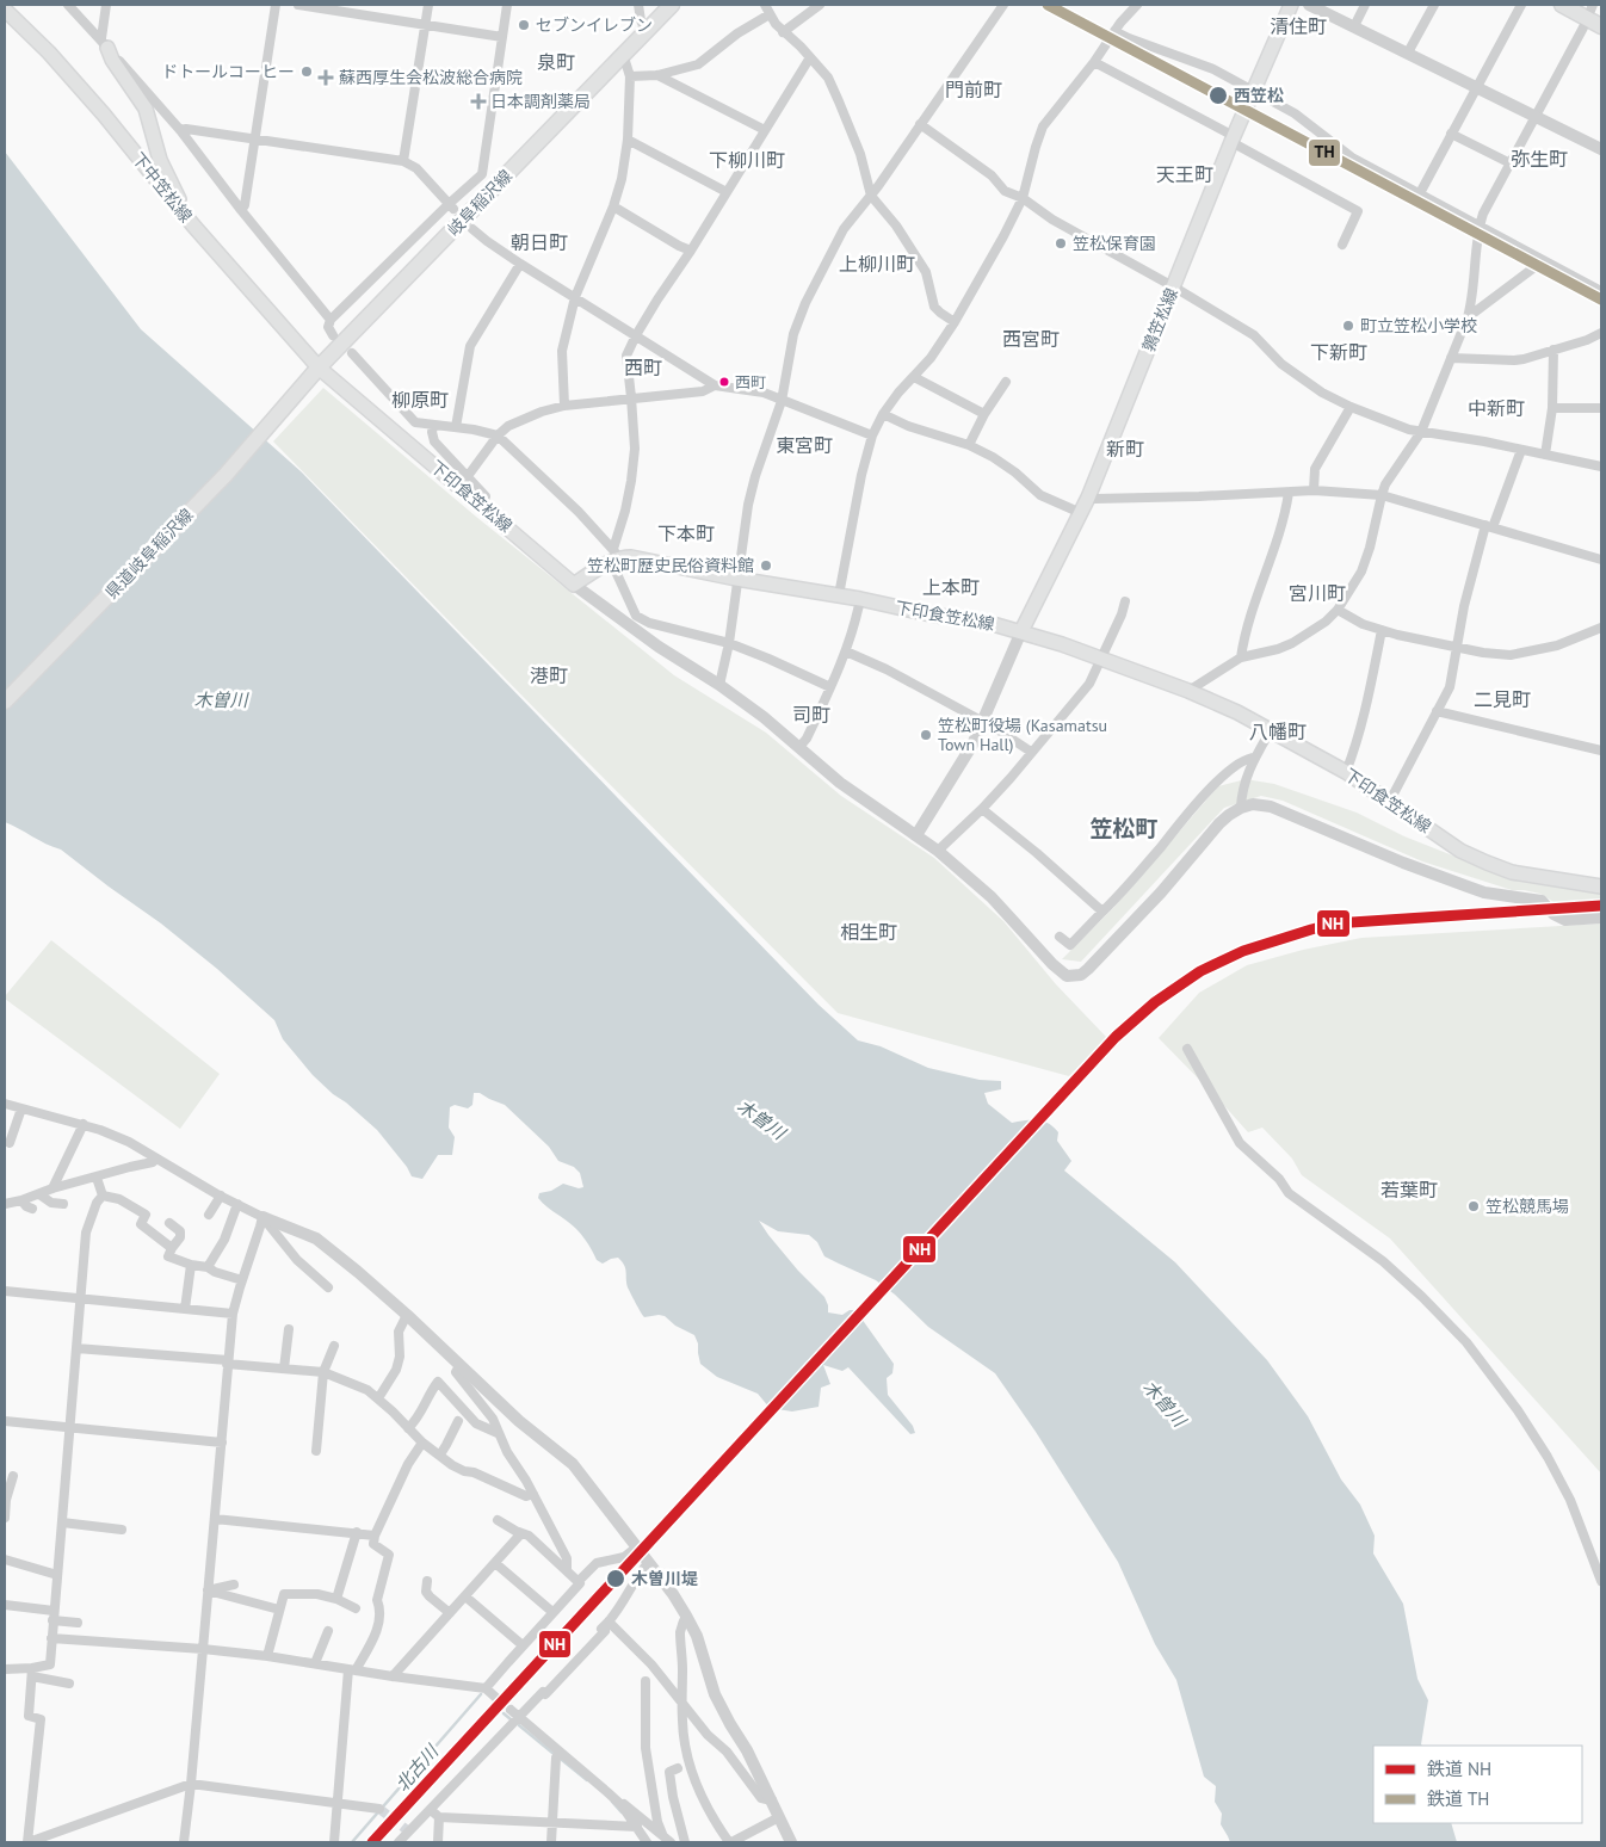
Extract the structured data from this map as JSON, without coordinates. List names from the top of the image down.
{
  "streets": {
    "main road": [
      "下中笠松線",
      "岐阜稲沢線",
      "鶉笠松線",
      "下印食笠松線",
      "県道岐阜稲沢線"
    ]
  },
  "crossings": [
    ["下中笠松線", "岐阜稲沢線"],
    ["下中笠松線", "下印食笠松線"],
    ["岐阜稲沢線", "下印食笠松線"],
    ["岐阜稲沢線", "県道岐阜稲沢線"],
    ["鶉笠松線", "下印食笠松線"]
  ],
  "districts": [
    "清住町",
    "泉町",
    "門前町",
    "弥生町",
    "下柳川町",
    "天王町",
    "朝日町",
    "上柳川町",
    "西宮町",
    "下新町",
    "西町",
    "柳原町",
    "中新町",
    "東宮町",
    "新町",
    "下本町",
    "上本町",
    "宮川町",
    "港町",
    "二見町",
    "司町",
    "八幡町",
    "笠松町",
    "相生町",
    "若葉町"
  ],
  "water": ["木曽川", "北古川"],
  "places": {
    "other": [
      "セブンイレブン",
      "ドトールコーヒー",
      "西笠松",
      "笠松保育園",
      "町立笠松小学校",
      "西町",
      "笠松町歴史民俗資料館",
      "笠松町役場 (Kasamatsu Town Hall)",
      "笠松競馬場",
      "木曽川堤"
    ],
    "health": ["蘇西厚生会松波総合病院", "日本調剤薬局"]
  },
  "lines": ["rail line TH", "rail line NH"],
  "legend": ["鉄道 NH", "鉄道 TH"]
}
